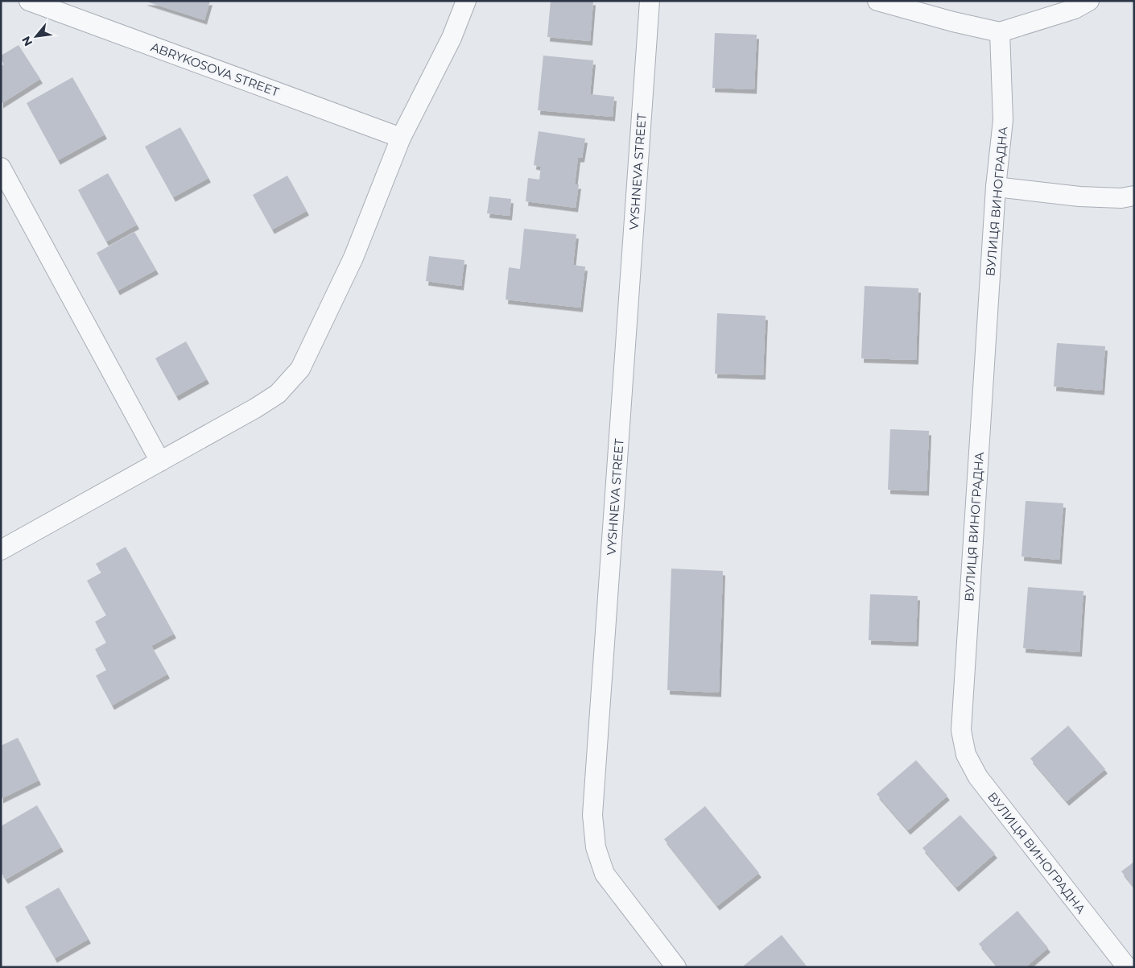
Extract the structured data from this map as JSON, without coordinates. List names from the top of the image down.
{
  "streets": {
    "street": ["ABRYKOSOVA STREET", "VYSHNEVA STREET", "ВУЛИЦЯ ВИНОГРАДНА"]
  },
  "north": "bottom left"
}
